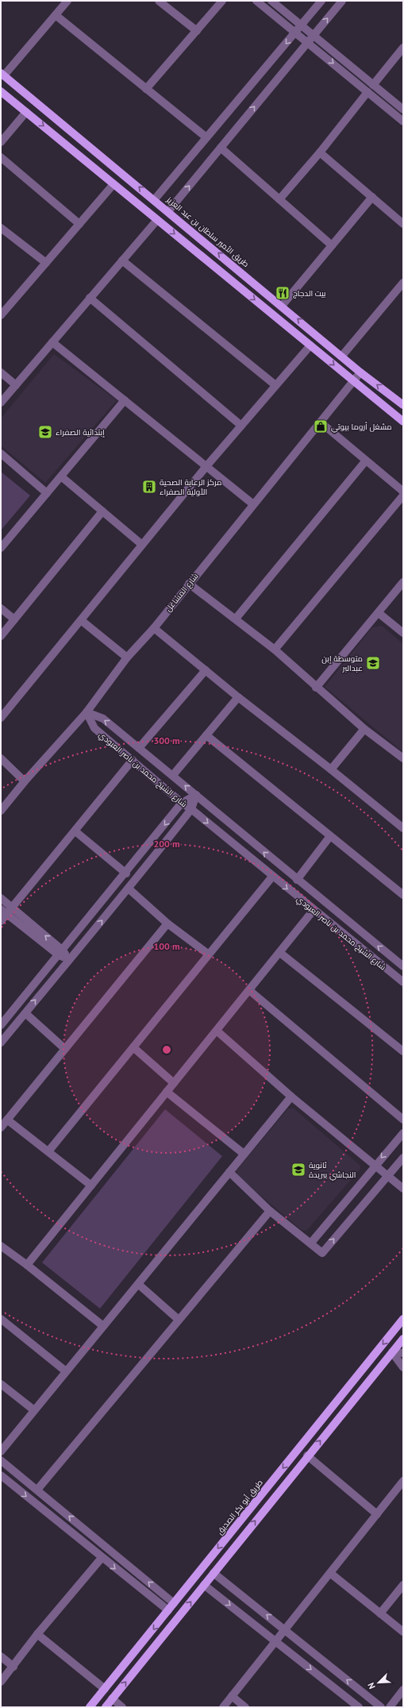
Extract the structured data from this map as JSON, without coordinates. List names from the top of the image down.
{
  "streets": {
    "main road": ["طريق الأمير سلطان بن عبد العزيز", "طريق أبو بكر الصديق"],
    "street": ["شارع المشاغل", "شارع الشيخ محمد بن ناصر العبودي"]
  },
  "crossings": [
    ["طريق الأمير سلطان بن عبد العزيز", "شارع المشاغل"],
    ["شارع المشاغل", "شارع الشيخ محمد بن ناصر العبودي"]
  ],
  "places": {
    "restaurant": ["بيت الدجاج"],
    "shop": ["مشغل أروما بيوتي"],
    "school or university": ["إبتدائية الصفراء", "متوسطة إبن عبدالبر", "ثانوية النجاشي ببريدة"],
    "building": ["مركز الرعاية الصحية الأولية الصفراء"]
  },
  "north": "bottom left",
  "rings": ["300 m", "200 m", "100 m"]
}
